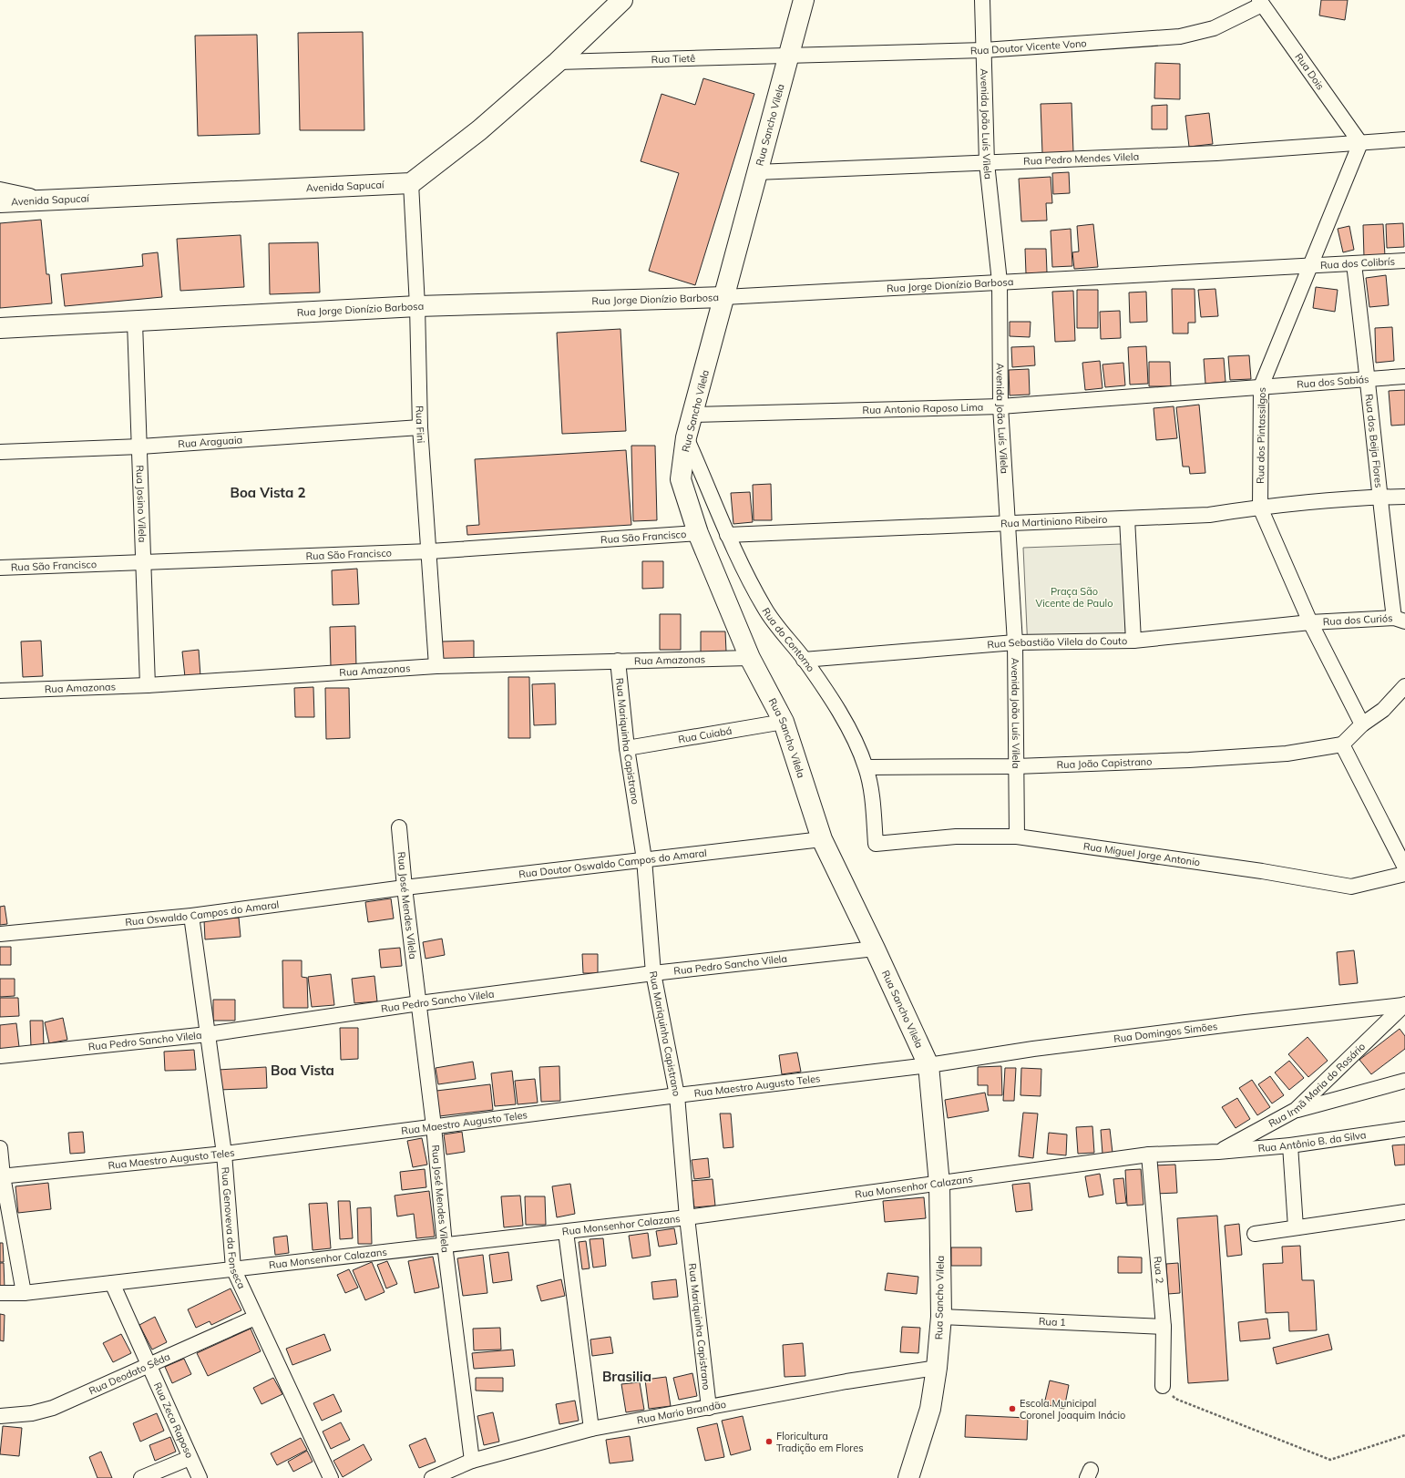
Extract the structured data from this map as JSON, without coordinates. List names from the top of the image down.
{
  "streets": {
    "main road": ["Rua Sancho Vilela", "Avenida Sapucaí", "Rua Jorge Dionízio Barbosa"],
    "street": [
      "Rua Doutor Vicente Vono",
      "Rua Tietê",
      "Rua Dois",
      "Avenida João Luís Vilela",
      "Rua Pedro Mendes Vilela",
      "Rua dos Colibrís",
      "Rua dos Sabiás",
      "Rua Antonio Raposo Lima",
      "Rua Fini",
      "Rua dos Pintassilgos",
      "Rua dos Beija Flores",
      "Rua Araguaia",
      "Rua Josino Vilela",
      "Rua Martiniano Ribeiro",
      "Rua São Francisco",
      "Rua dos Curiós",
      "Rua do Contorno",
      "Rua Sebastião Vilela do Couto",
      "Rua Amazonas",
      "Rua Cuiabá",
      "Rua Mariquinha Capistrano",
      "Rua João Capistrano",
      "Rua Miguel Jorge Antonio",
      "Rua Doutor Oswaldo Campos do Amaral",
      "Rua José Mendes Vilela",
      "Rua Oswaldo Campos do Amaral",
      "Rua Pedro Sancho Vilela",
      "Rua Domingos Simões",
      "Rua Irmã Maria do Rosário",
      "Rua Maestro Augusto Teles",
      "Rua Antônio B. da Silva",
      "Rua Monsenhor Calazans",
      "Rua Genoveva da Fonseca",
      "Rua 2",
      "Rua 1",
      "Rua Deodato Sêda",
      "Rua Mario Brandão",
      "Rua Zeca Raposo"
    ]
  },
  "crossings": [
    ["Rua Doutor Vicente Vono", "Rua Tietê"],
    ["Rua Doutor Vicente Vono", "Rua Dois"],
    ["Rua Doutor Vicente Vono", "Avenida João Luís Vilela"],
    ["Rua Doutor Vicente Vono", "Rua Sancho Vilela"],
    ["Rua Tietê", "Rua Sancho Vilela"],
    ["Rua Dois", "Rua Pedro Mendes Vilela"],
    ["Rua Dois", "Rua dos Pintassilgos"],
    ["Avenida João Luís Vilela", "Rua Pedro Mendes Vilela"],
    ["Avenida João Luís Vilela", "Rua Jorge Dionízio Barbosa"],
    ["Avenida João Luís Vilela", "Rua Antonio Raposo Lima"],
    ["Avenida João Luís Vilela", "Rua Martiniano Ribeiro"],
    ["Avenida João Luís Vilela", "Rua Sebastião Vilela do Couto"],
    ["Avenida João Luís Vilela", "Rua João Capistrano"],
    ["Avenida João Luís Vilela", "Rua Miguel Jorge Antonio"],
    ["Rua Sancho Vilela", "Rua Pedro Mendes Vilela"],
    ["Rua Sancho Vilela", "Rua Jorge Dionízio Barbosa"],
    ["Rua Sancho Vilela", "Rua Antonio Raposo Lima"],
    ["Rua Sancho Vilela", "Rua São Francisco"],
    ["Rua Sancho Vilela", "Rua do Contorno"],
    ["Rua Sancho Vilela", "Rua Amazonas"],
    ["Rua Sancho Vilela", "Rua Cuiabá"],
    ["Rua Sancho Vilela", "Rua Doutor Oswaldo Campos do Amaral"],
    ["Rua Sancho Vilela", "Rua Pedro Sancho Vilela"],
    ["Rua Sancho Vilela", "Rua Domingos Simões"],
    ["Rua Sancho Vilela", "Rua Maestro Augusto Teles"],
    ["Rua Sancho Vilela", "Rua Monsenhor Calazans"],
    ["Rua Sancho Vilela", "Rua 1"],
    ["Rua Sancho Vilela", "Rua Mario Brandão"],
    ["Rua Pedro Mendes Vilela", "Rua dos Pintassilgos"],
    ["Avenida Sapucaí", "Rua Fini"],
    ["Rua dos Colibrís", "Rua Jorge Dionízio Barbosa"],
    ["Rua dos Colibrís", "Rua dos Pintassilgos"],
    ["Rua dos Colibrís", "Rua dos Beija Flores"],
    ["Rua Jorge Dionízio Barbosa", "Rua Fini"],
    ["Rua Jorge Dionízio Barbosa", "Rua dos Pintassilgos"],
    ["Rua Jorge Dionízio Barbosa", "Rua Josino Vilela"],
    ["Rua dos Sabiás", "Rua Antonio Raposo Lima"],
    ["Rua dos Sabiás", "Rua dos Pintassilgos"],
    ["Rua dos Sabiás", "Rua dos Beija Flores"],
    ["Rua Antonio Raposo Lima", "Rua dos Pintassilgos"],
    ["Rua Fini", "Rua Araguaia"],
    ["Rua Fini", "Rua São Francisco"],
    ["Rua Fini", "Rua Amazonas"],
    ["Rua dos Pintassilgos", "Rua Martiniano Ribeiro"],
    ["Rua dos Pintassilgos", "Rua dos Curiós"],
    ["Rua dos Pintassilgos", "Rua Sebastião Vilela do Couto"],
    ["Rua dos Beija Flores", "Rua Martiniano Ribeiro"],
    ["Rua dos Beija Flores", "Rua dos Curiós"],
    ["Rua Araguaia", "Rua Josino Vilela"],
    ["Rua Josino Vilela", "Rua São Francisco"],
    ["Rua Josino Vilela", "Rua Amazonas"],
    ["Rua Martiniano Ribeiro", "Rua do Contorno"],
    ["Rua dos Curiós", "Rua Sebastião Vilela do Couto"],
    ["Rua do Contorno", "Rua Sebastião Vilela do Couto"],
    ["Rua do Contorno", "Rua João Capistrano"],
    ["Rua do Contorno", "Rua Miguel Jorge Antonio"],
    ["Rua Amazonas", "Rua Mariquinha Capistrano"],
    ["Rua Cuiabá", "Rua Mariquinha Capistrano"],
    ["Rua Mariquinha Capistrano", "Rua Doutor Oswaldo Campos do Amaral"],
    ["Rua Mariquinha Capistrano", "Rua Pedro Sancho Vilela"],
    ["Rua Mariquinha Capistrano", "Rua Maestro Augusto Teles"],
    ["Rua Mariquinha Capistrano", "Rua Monsenhor Calazans"],
    ["Rua Mariquinha Capistrano", "Rua Mario Brandão"],
    ["Rua Doutor Oswaldo Campos do Amaral", "Rua José Mendes Vilela"],
    ["Rua Doutor Oswaldo Campos do Amaral", "Rua Oswaldo Campos do Amaral"],
    ["Rua José Mendes Vilela", "Rua Oswaldo Campos do Amaral"],
    ["Rua José Mendes Vilela", "Rua Pedro Sancho Vilela"],
    ["Rua José Mendes Vilela", "Rua Maestro Augusto Teles"],
    ["Rua José Mendes Vilela", "Rua Monsenhor Calazans"],
    ["Rua José Mendes Vilela", "Rua Mario Brandão"],
    ["Rua Oswaldo Campos do Amaral", "Rua Genoveva da Fonseca"],
    ["Rua Pedro Sancho Vilela", "Rua Genoveva da Fonseca"],
    ["Rua Domingos Simões", "Rua Irmã Maria do Rosário"],
    ["Rua Domingos Simões", "Rua Maestro Augusto Teles"],
    ["Rua Irmã Maria do Rosário", "Rua Antônio B. da Silva"],
    ["Rua Irmã Maria do Rosário", "Rua Monsenhor Calazans"],
    ["Rua Maestro Augusto Teles", "Rua Genoveva da Fonseca"],
    ["Rua Antônio B. da Silva", "Rua Monsenhor Calazans"],
    ["Rua Monsenhor Calazans", "Rua Genoveva da Fonseca"],
    ["Rua Monsenhor Calazans", "Rua 2"],
    ["Rua Monsenhor Calazans", "Rua Zeca Raposo"],
    ["Rua Genoveva da Fonseca", "Rua Deodato Sêda"],
    ["Rua 2", "Rua 1"],
    ["Rua Deodato Sêda", "Rua Zeca Raposo"]
  ],
  "districts": ["Boa Vista 2", "Boa Vista", "Brasilia"],
  "parks": ["Praça São Vicente de Paulo"],
  "places": ["Escola Municipal Coronel Joaquim Inácio", "Floricultura Tradição em Flores"]
}
